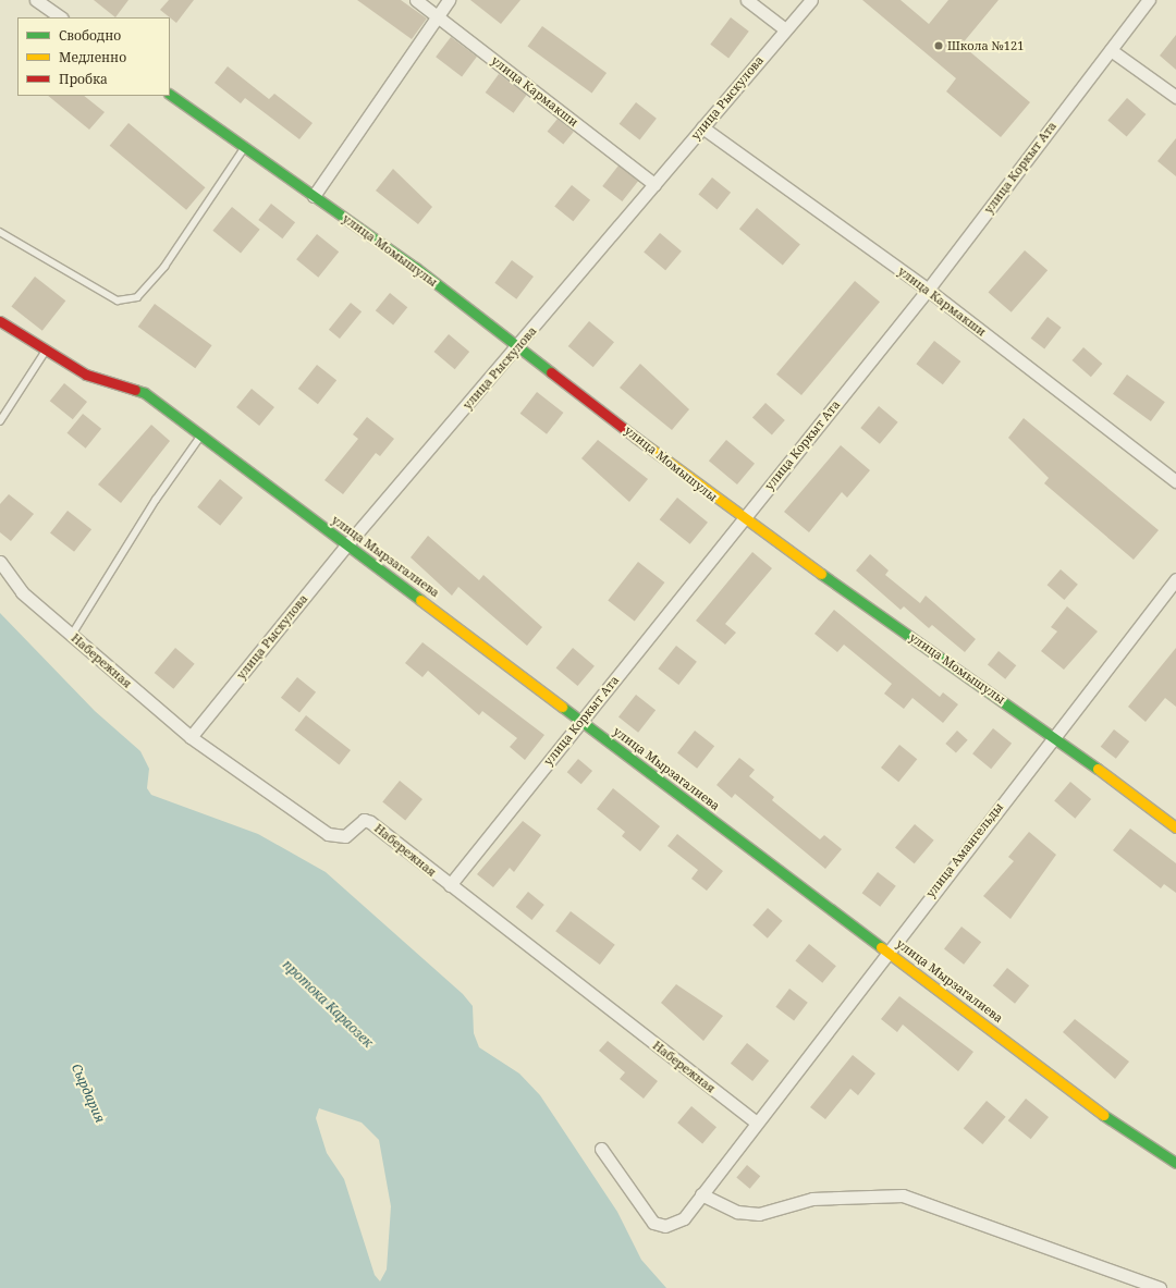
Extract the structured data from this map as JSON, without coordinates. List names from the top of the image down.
{
  "streets": {
    "street": [
      "улица Кармакши",
      "улица Рыскулова",
      "улица Коркыт Ата",
      "улица Момышулы",
      "улица Мырзагалиева",
      "Набережная",
      "улица Амангельды"
    ]
  },
  "crossings": [
    ["улица Кармакши", "улица Рыскулова"],
    ["улица Кармакши", "улица Коркыт Ата"],
    ["улица Рыскулова", "улица Момышулы"],
    ["улица Рыскулова", "улица Мырзагалиева"],
    ["улица Рыскулова", "Набережная"],
    ["улица Коркыт Ата", "улица Момышулы"],
    ["улица Коркыт Ата", "улица Мырзагалиева"],
    ["улица Коркыт Ата", "Набережная"],
    ["улица Момышулы", "улица Амангельды"],
    ["улица Мырзагалиева", "улица Амангельды"],
    ["Набережная", "улица Амангельды"]
  ],
  "water": ["протока Караозек", "Сырдария"],
  "places": ["Школа №121"],
  "legend": ["Свободно", "Медленно", "Пробка"]
}
